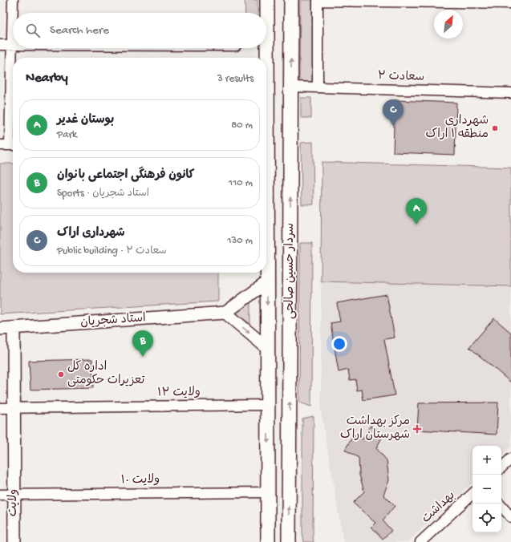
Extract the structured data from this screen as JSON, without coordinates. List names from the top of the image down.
{
  "streets": {
    "main road": ["سردار حسین صالحی"],
    "street": [
      "سعادت ۲",
      "استاد شجریان",
      "ولایت ۱۲",
      "ولایت ۱۰",
      "ولایت",
      "بهداشت"
    ]
  },
  "crossings": [
    ["سعادت ۲", "سردار حسین صالحی"],
    ["سردار حسین صالحی", "ولایت ۱۲"],
    ["سردار حسین صالحی", "ولایت ۱۰"],
    ["استاد شجریان", "ولایت"],
    ["ولایت ۱۲", "ولایت"],
    ["ولایت ۱۰", "ولایت"]
  ],
  "places": {
    "other": ["شهرداری منطقه ۱ اراک", "اداره کل تعزیرات حکومتی"],
    "health": ["مرکز بهداشت شهرستان اراک"]
  },
  "north": "top right",
  "page": {
    "search": "Search here",
    "heading": ["Nearby", "3 results"],
    "pins": ["C", "A", "B"],
    "list": [
      {
        "mark": "A",
        "name": "بوستان غدیر",
        "note": "Park",
        "value": "80 m"
      },
      {
        "mark": "B",
        "name": "کانون فرهنگی اجتماعی بانوان",
        "note": "Sports · استاد شجریان",
        "value": "110 m"
      },
      {
        "mark": "C",
        "name": "شهرداری اراک",
        "note": "Public building · سعادت ۲",
        "value": "130 m"
      }
    ],
    "map_buttons": ["+", "−"]
  }
}
